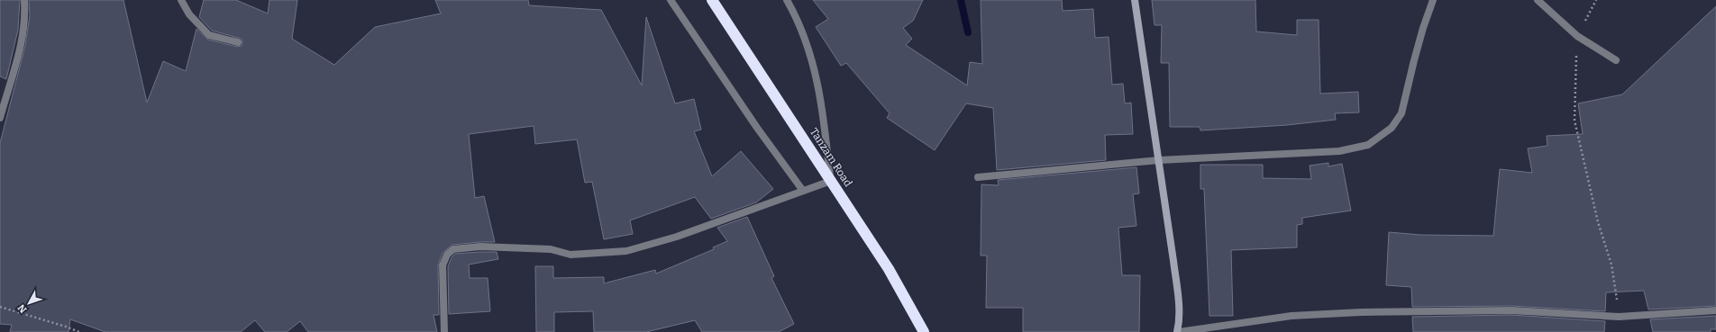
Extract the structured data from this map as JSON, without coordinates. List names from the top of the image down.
{
  "streets": {
    "highway": ["Tanzam Road"]
  },
  "north": "bottom left"
}
